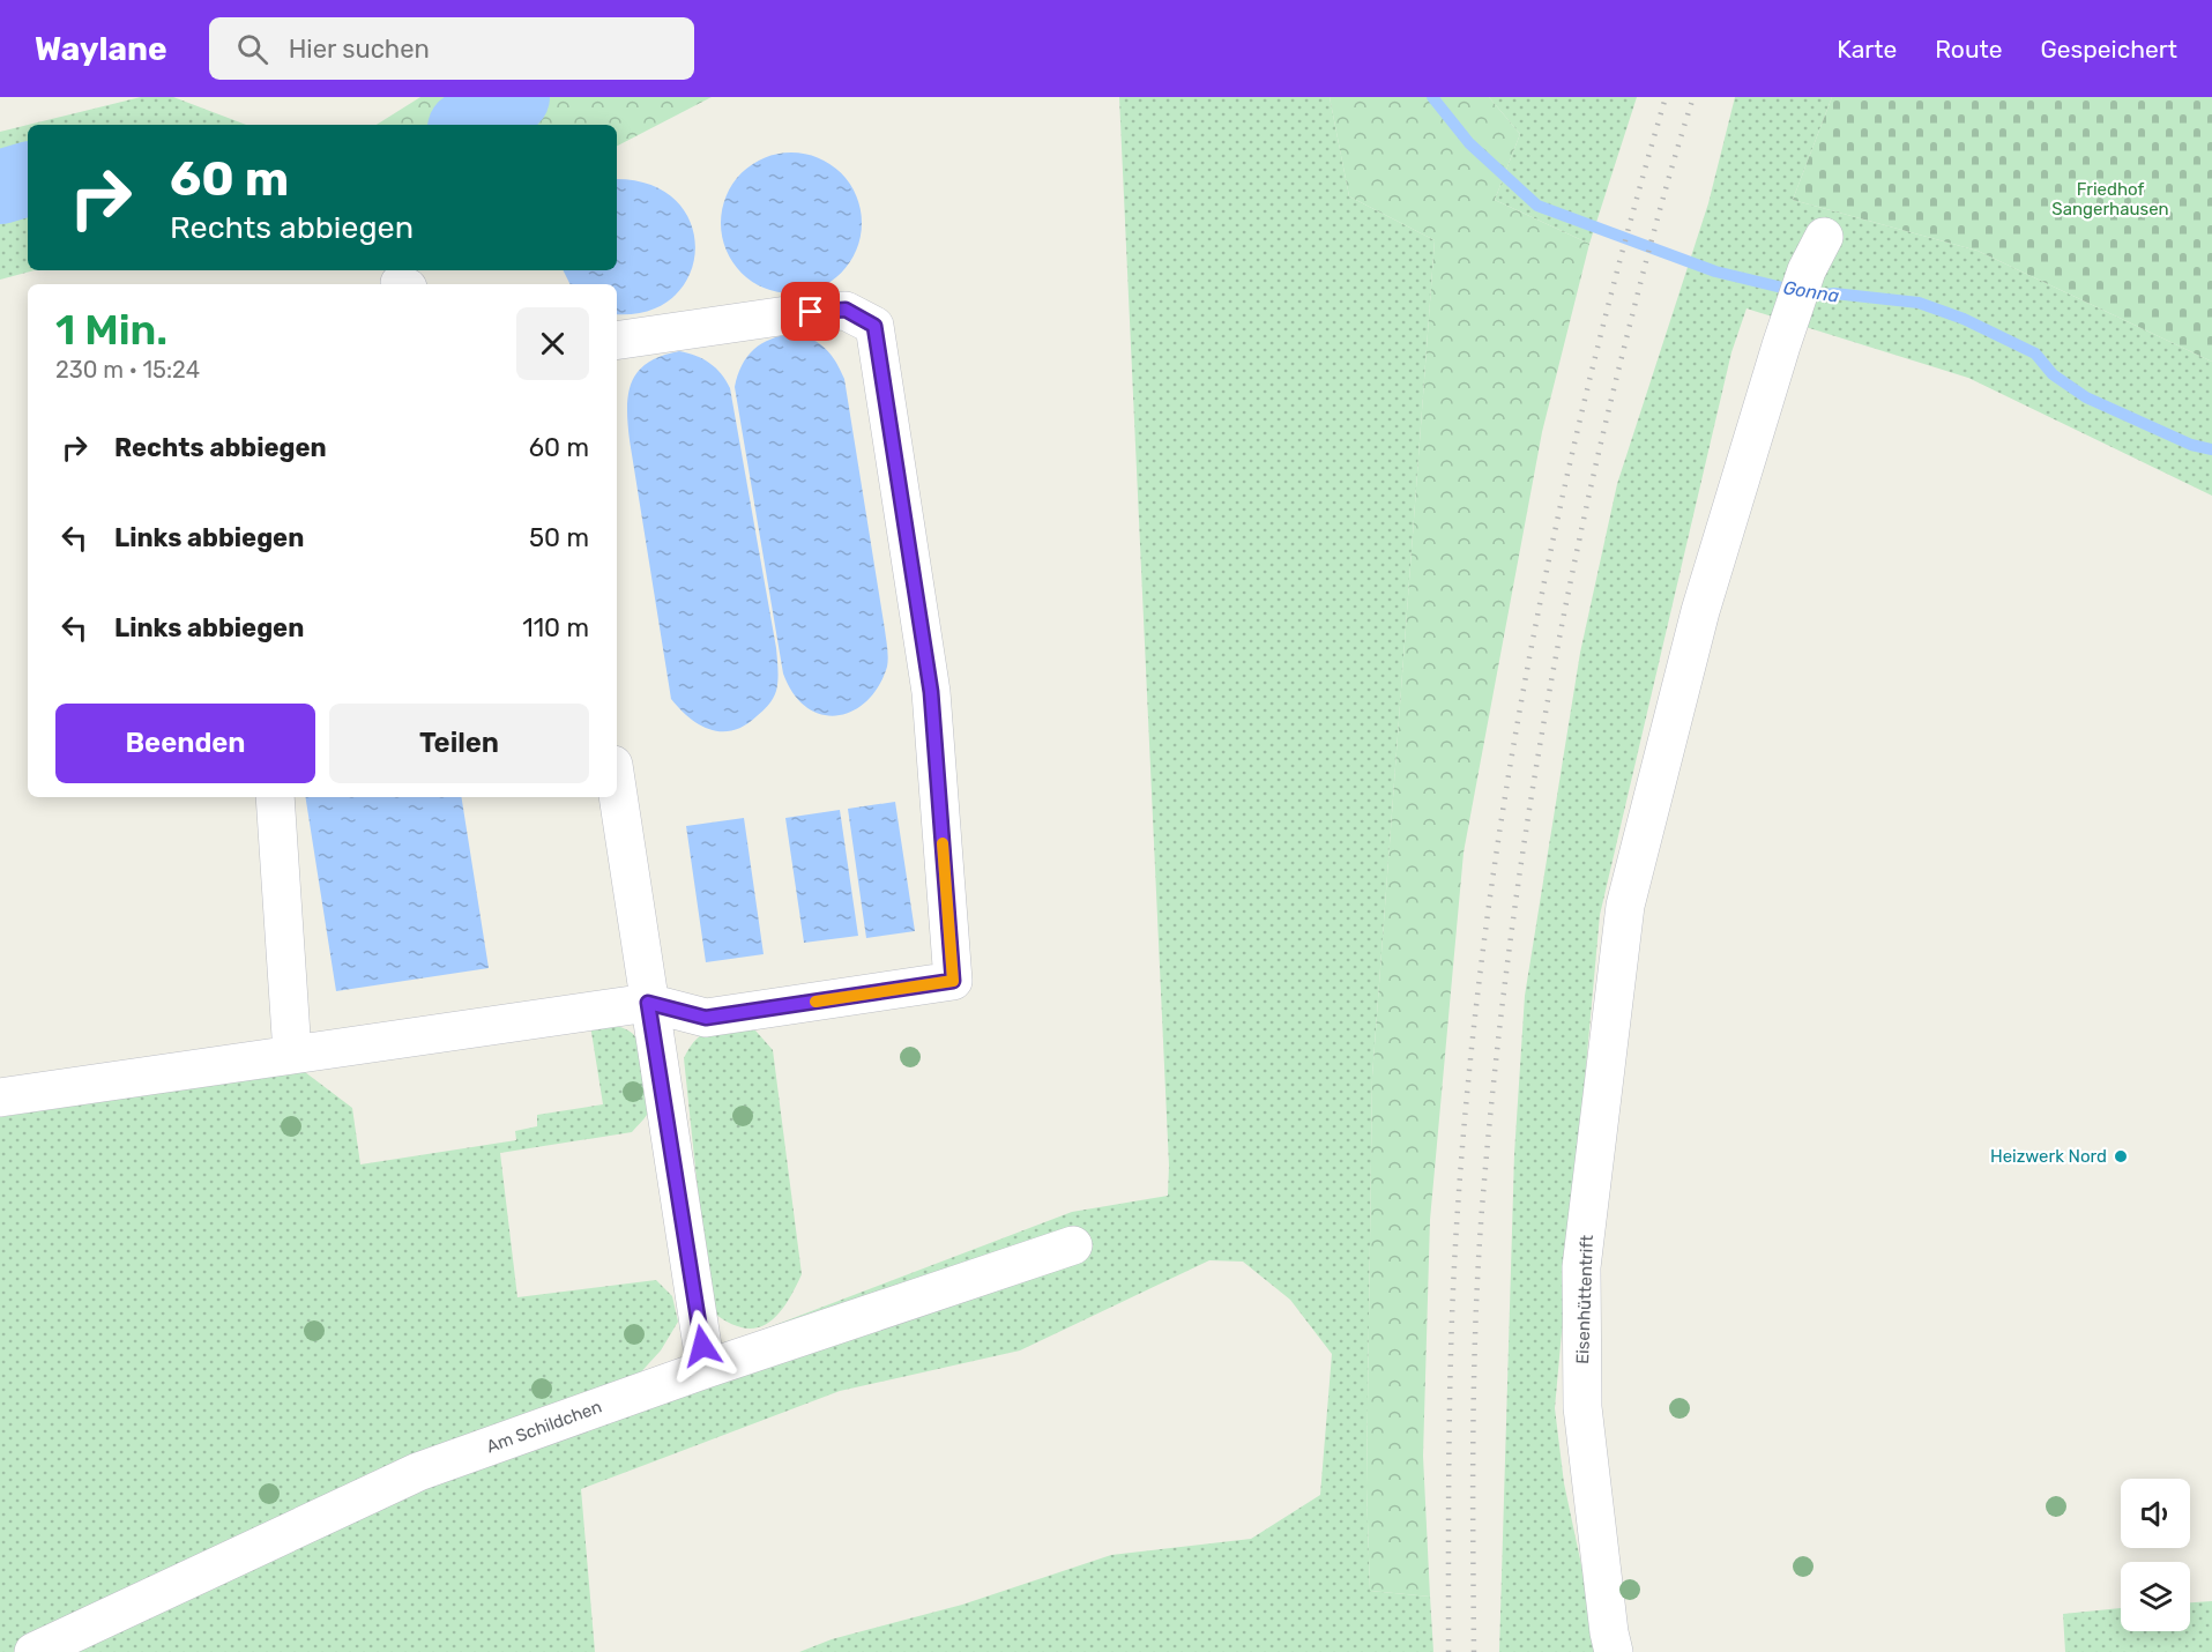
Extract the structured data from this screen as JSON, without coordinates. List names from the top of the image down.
{
  "streets": {
    "street": ["Eisenhüttentrift", "Am Schildchen"]
  },
  "water": ["Gonna"],
  "parks": ["Friedhof Sangerhausen"],
  "places": ["Heizwerk Nord"],
  "page": {
    "header": "Waylane",
    "search": "Hier suchen",
    "nav": ["Karte", "Route", "Gespeichert"],
    "turn": ["60 m", "Rechts abbiegen"],
    "heading": ["1 Min.", "230 m · 15:24"],
    "list": [
      {
        "name": "Rechts abbiegen",
        "value": "60 m"
      },
      {
        "name": "Links abbiegen",
        "value": "50 m"
      },
      {
        "name": "Links abbiegen",
        "value": "110 m"
      }
    ],
    "buttons": ["Beenden", "Teilen"]
  }
}
